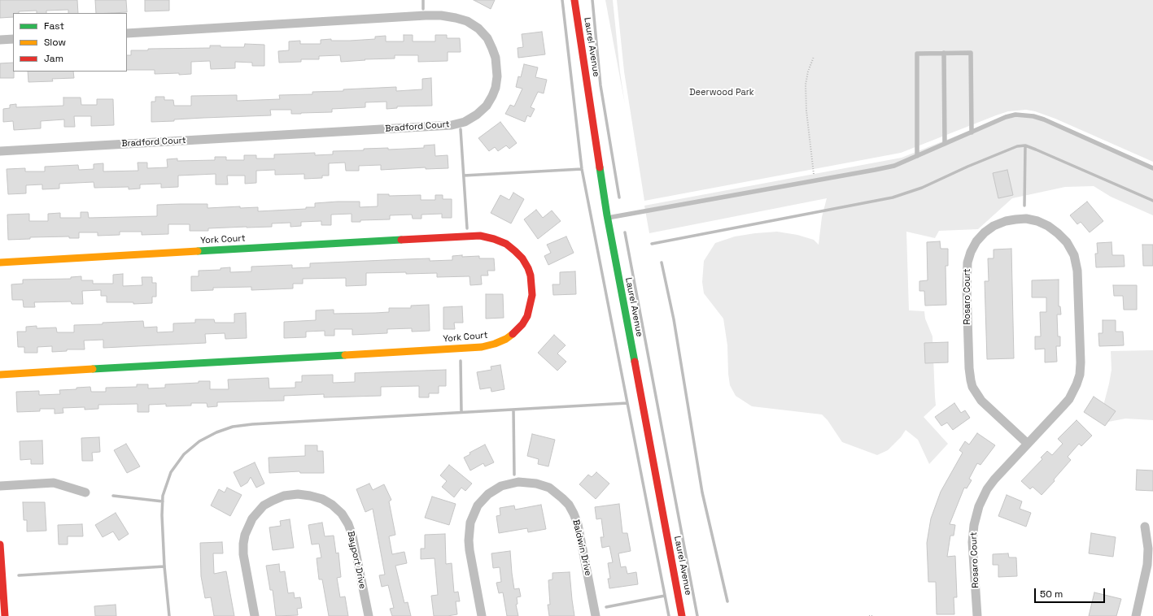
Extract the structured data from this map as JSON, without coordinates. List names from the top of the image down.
{
  "streets": {
    "street": [
      "Laurel Avenue",
      "Bradford Court",
      "York Court",
      "Rosaro Court",
      "Baldwin Drive",
      "Bayport Drive"
    ]
  },
  "parks": ["Deerwood Park"],
  "legend": ["Fast", "Slow", "Jam"],
  "scale_bar": "50 m"
}
